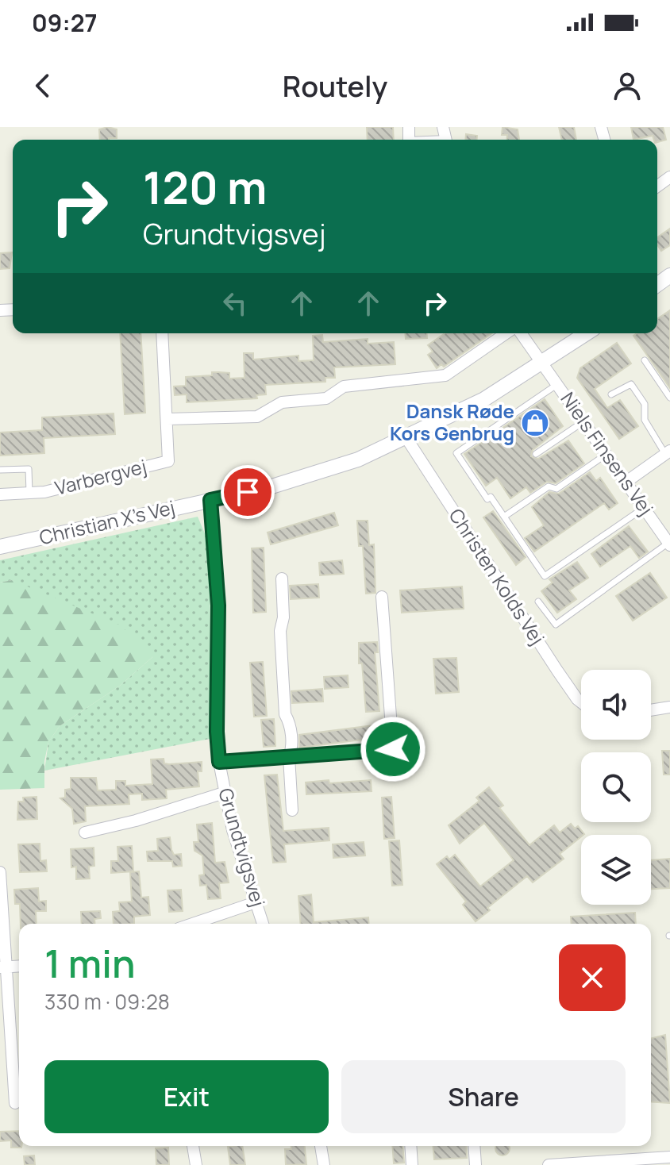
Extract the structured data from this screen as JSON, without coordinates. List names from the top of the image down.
{
  "streets": {
    "street": [
      "Niels Finsens Vej",
      "Varbergvej",
      "Christian X's Vej",
      "Christen Kolds Vej",
      "Grundtvigsvej"
    ]
  },
  "crossings": [
    ["Niels Finsens Vej", "Christian X's Vej"],
    ["Christian X's Vej", "Christen Kolds Vej"],
    ["Christian X's Vej", "Grundtvigsvej"]
  ],
  "places": {
    "shop": ["Dansk Røde Kors Genbrug"]
  },
  "page": {
    "status": "09:27",
    "header": "Routely",
    "turn": ["120 m", "Grundtvigsvej"],
    "heading": ["1 min", "330 m · 09:28"],
    "buttons": ["Exit", "Share"]
  }
}
